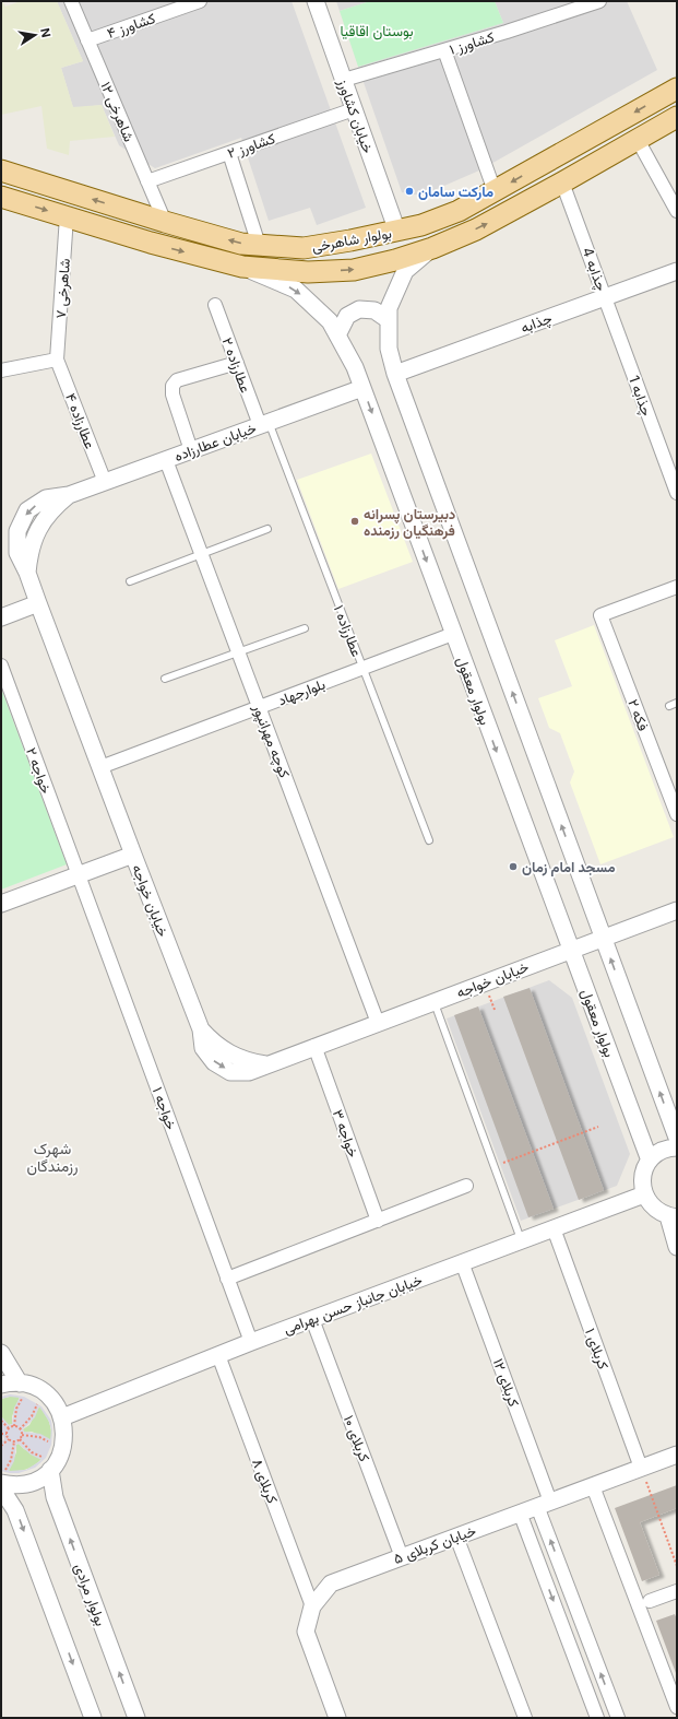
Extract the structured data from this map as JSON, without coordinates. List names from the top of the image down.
{
  "streets": {
    "main road": ["بولوار شاهرخی"],
    "street": [
      "کشاورز ۴",
      "کشاورز ۱",
      "شاهرخی ۱۲",
      "خیابان کشاورز",
      "کشاورز ۲",
      "چذابه 4",
      "شاهرخی ۷",
      "چذابه",
      "عطارزاده ۲",
      "چذابه 1",
      "عطارزاده ۴",
      "خیابان عطارزاده",
      "بولوار معقول",
      "بلوارجهاد",
      "فکه ۲",
      "کوچه مهرانپور",
      "خواجه ۲",
      "خیابان خواجه",
      "خواجه ۱",
      "خواجه ۳",
      "خیابان جانباز حسن بهرامی",
      "کربلای ۱",
      "کربلای ۱۲",
      "کربلای ۱۰",
      "کربلای ۸",
      "خیابان کربلای ۵",
      "بولوار مرادی"
    ],
    "lane": ["عطارزاده ۱"]
  },
  "crossings": [
    ["کشاورز ۴", "شاهرخی ۱۲"],
    ["کشاورز ۱", "خیابان کشاورز"],
    ["شاهرخی ۱۲", "کشاورز ۲"],
    ["شاهرخی ۱۲", "بولوار شاهرخی"],
    ["خیابان کشاورز", "کشاورز ۲"],
    ["خیابان کشاورز", "بولوار شاهرخی"],
    ["بولوار شاهرخی", "چذابه 4"],
    ["بولوار شاهرخی", "شاهرخی ۷"],
    ["بولوار شاهرخی", "بولوار معقول"],
    ["چذابه 4", "چذابه"],
    ["چذابه 4", "چذابه 1"],
    ["شاهرخی ۷", "عطارزاده ۴"],
    ["چذابه", "چذابه 1"],
    ["عطارزاده ۲", "خیابان عطارزاده"],
    ["عطارزاده ۲", "عطارزاده ۱"],
    ["عطارزاده ۴", "خیابان عطارزاده"],
    ["خیابان عطارزاده", "عطارزاده ۱"],
    ["خیابان عطارزاده", "بولوار معقول"],
    ["خیابان عطارزاده", "بلوارجهاد"],
    ["خیابان عطارزاده", "کوچه مهرانپور"],
    ["خیابان عطارزاده", "خیابان خواجه"],
    ["عطارزاده ۱", "بلوارجهاد"],
    ["بولوار معقول", "بلوارجهاد"],
    ["بولوار معقول", "خیابان خواجه"],
    ["بلوارجهاد", "کوچه مهرانپور"],
    ["کوچه مهرانپور", "خیابان خواجه"],
    ["خواجه ۲", "خیابان خواجه"],
    ["خواجه ۲", "خواجه ۱"],
    ["خیابان خواجه", "خواجه ۱"],
    ["خیابان خواجه", "خواجه ۳"],
    ["خواجه ۱", "خیابان جانباز حسن بهرامی"],
    ["خیابان جانباز حسن بهرامی", "کربلای ۱"],
    ["خیابان جانباز حسن بهرامی", "کربلای ۱۲"],
    ["خیابان جانباز حسن بهرامی", "کربلای ۱۰"],
    ["خیابان جانباز حسن بهرامی", "کربلای ۸"],
    ["کربلای ۱", "خیابان کربلای ۵"],
    ["کربلای ۱۲", "خیابان کربلای ۵"],
    ["کربلای ۱۰", "خیابان کربلای ۵"],
    ["کربلای ۸", "خیابان کربلای ۵"]
  ],
  "districts": ["شهرک رزمندگان"],
  "parks": ["بوستان اقاقیا"],
  "places": ["مارکت سامان", "دبیرستان پسرانه فرهنگیان رزمنده", "مسجد امام زمان"],
  "north": "right"
}
